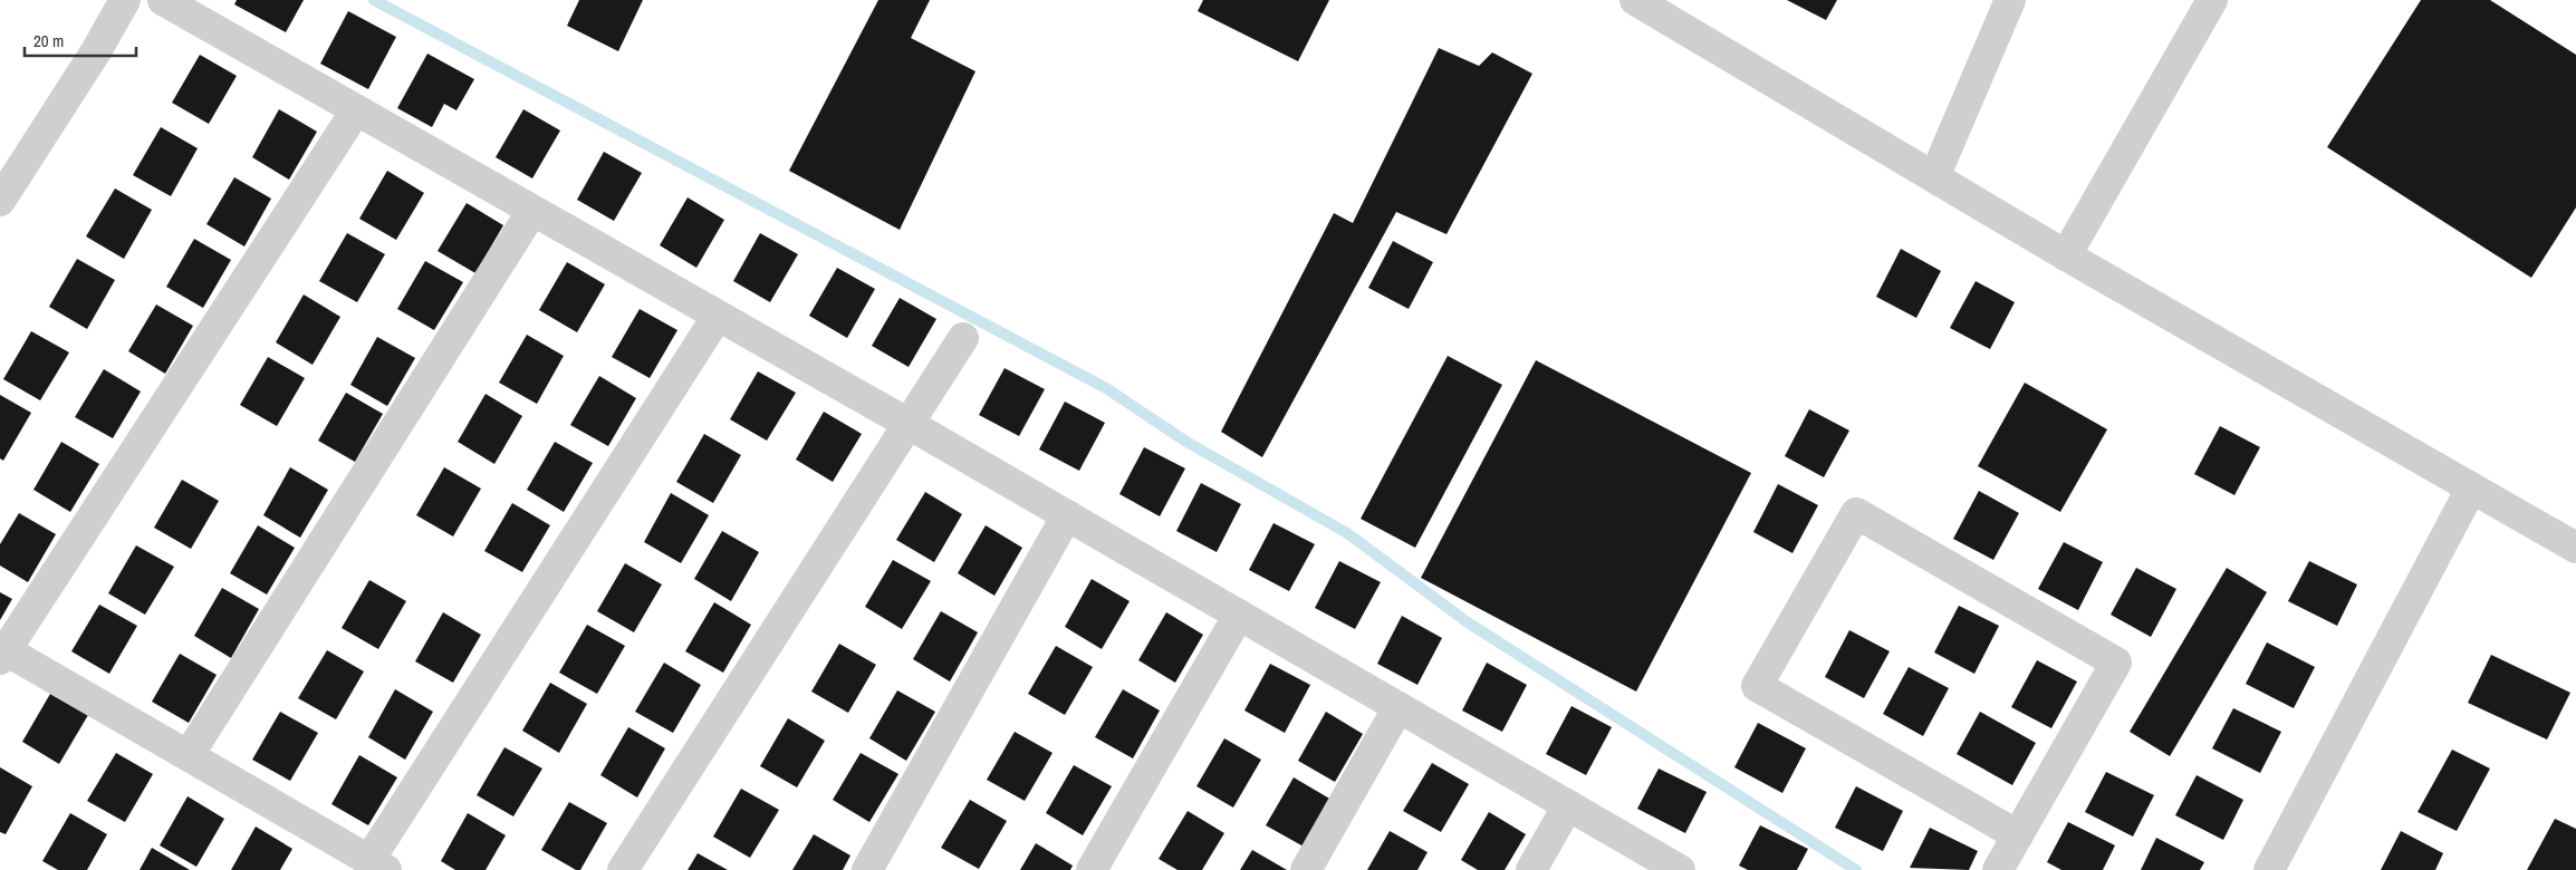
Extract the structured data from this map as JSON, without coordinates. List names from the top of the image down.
{
  "scale_bar": "20 m"
}
